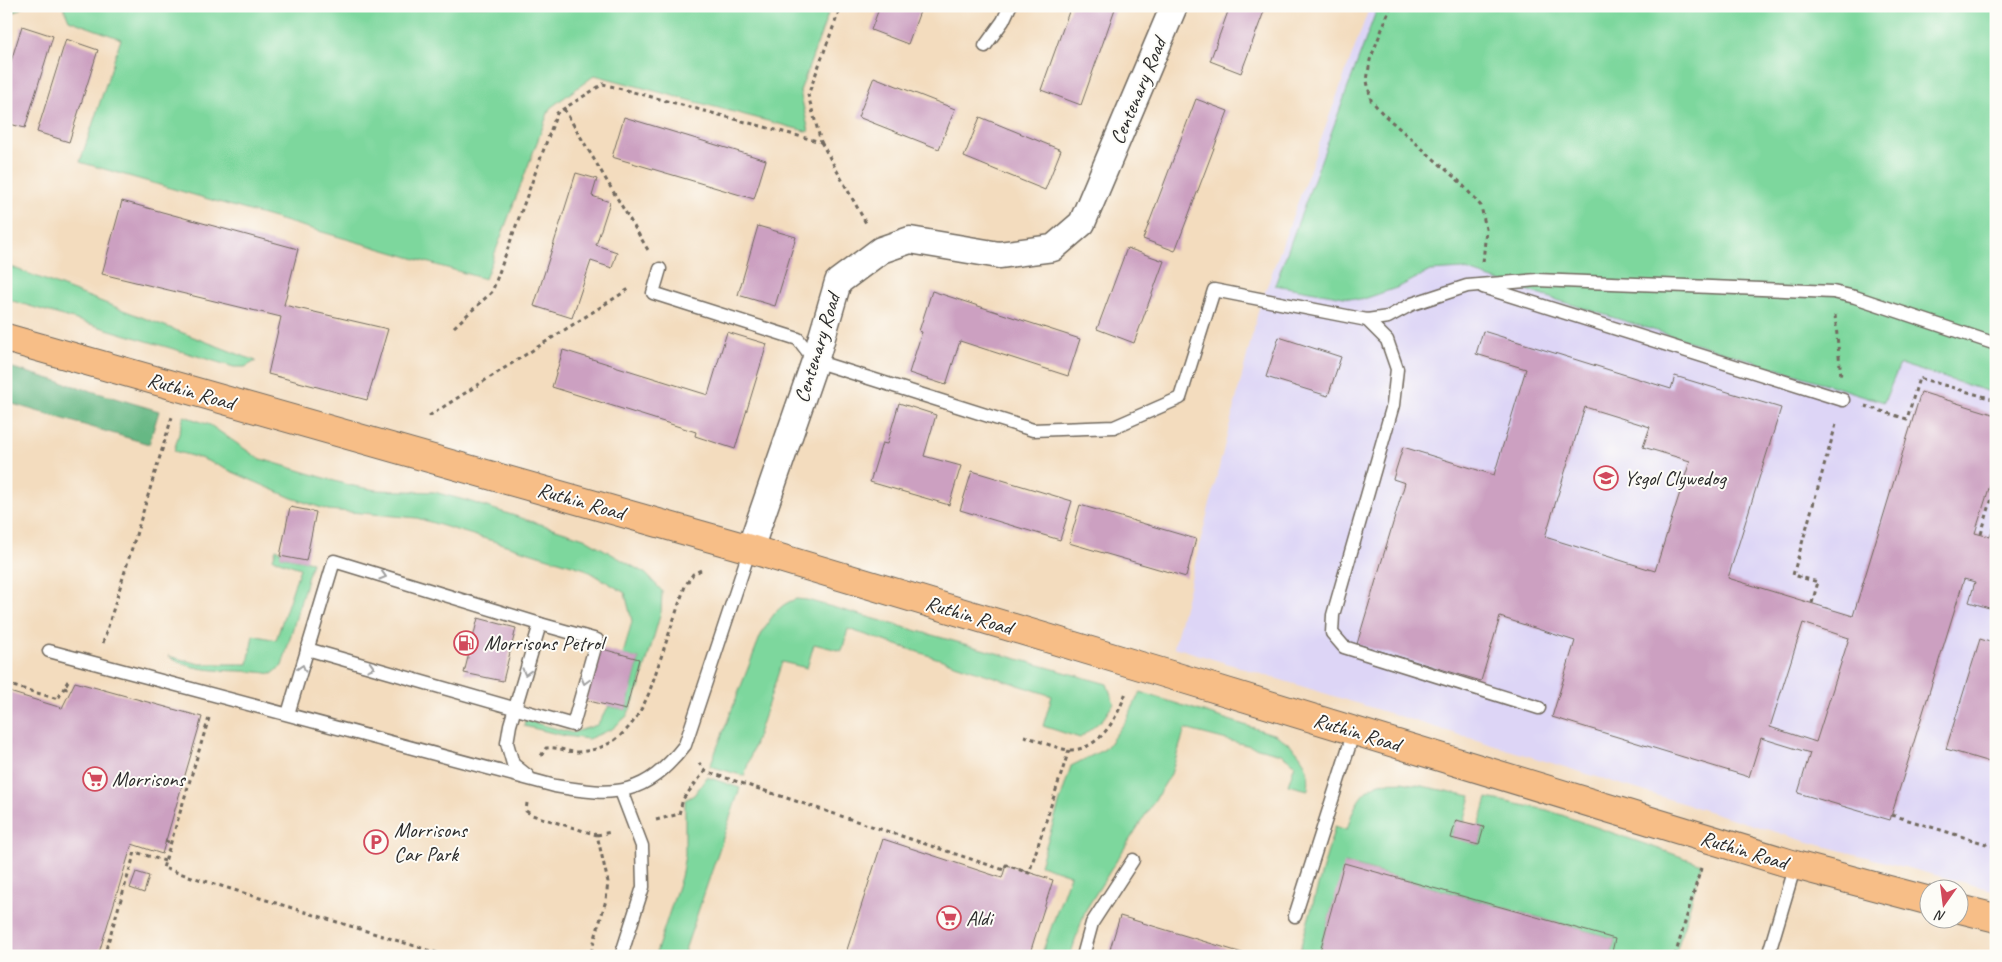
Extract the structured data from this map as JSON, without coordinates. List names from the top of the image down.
{
  "streets": {
    "main road": ["Ruthin Road"],
    "street": ["Centenary Road"]
  },
  "crossings": [
    ["Centenary Road", "Ruthin Road"]
  ],
  "places": {
    "school or university": ["Ysgol Clywedog"],
    "fuel station": ["Morrisons Petrol"],
    "supermarket": ["Morrisons", "Aldi"],
    "parking": ["Morrisons Car Park"]
  },
  "north": "bottom"
}
